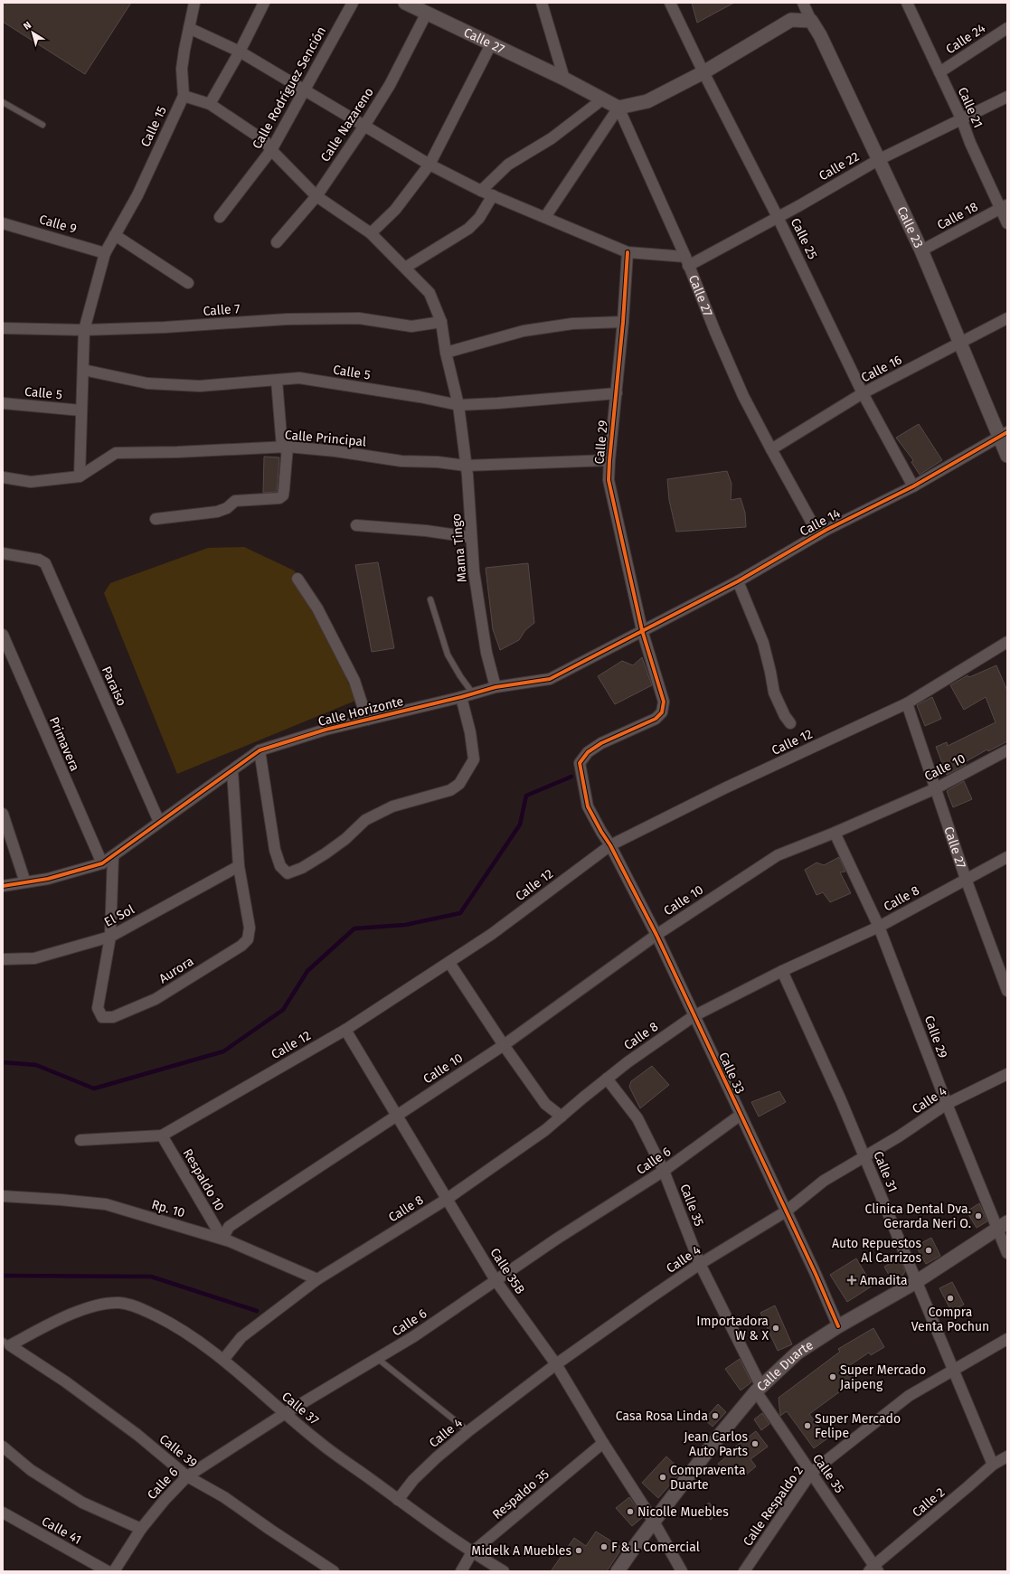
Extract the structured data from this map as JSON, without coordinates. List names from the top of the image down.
{
  "streets": {
    "street": [
      "Calle 24",
      "Calle 27",
      "Calle Rodríguez Sención",
      "Calle 21",
      "Calle Nazareno",
      "Calle 15",
      "Calle 22",
      "Calle 18",
      "Calle 9",
      "Calle 23",
      "Calle 25",
      "Calle 7",
      "Calle 16",
      "Calle 5",
      "Calle Principal",
      "Calle 29",
      "Calle 14",
      "Mama Tingo",
      "Paraiso",
      "Calle Horizonte",
      "Calle 12",
      "Primavera",
      "Calle 10",
      "Calle 8",
      "El Sol",
      "Aurora",
      "Calle 33",
      "Calle 4",
      "Calle 6",
      "Calle 31",
      "Respaldo 10",
      "Calle 35",
      "Rp. 10",
      "Calle 35B",
      "Calle Duarte",
      "Calle 37",
      "Calle 39",
      "Respaldo 35",
      "Calle 2",
      "Calle Respaldo 2",
      "Calle 41"
    ]
  },
  "crossings": [
    ["Calle 24", "Calle 21"],
    ["Calle 27", "Calle Nazareno"],
    ["Calle 27", "Calle 22"],
    ["Calle 27", "Calle 16"],
    ["Calle 27", "Calle 14"],
    ["Calle 27", "Calle 12"],
    ["Calle 27", "Calle 10"],
    ["Calle 27", "Calle 8"],
    ["Calle Rodríguez Sención", "Mama Tingo"],
    ["Calle 21", "Calle 22"],
    ["Calle 21", "Calle 18"],
    ["Calle Nazareno", "Mama Tingo"],
    ["Calle 15", "Calle 9"],
    ["Calle 15", "Calle 7"],
    ["Calle 15", "Calle 5"],
    ["Calle 15", "Calle Principal"],
    ["Calle 15", "Mama Tingo"],
    ["Calle 22", "Calle 23"],
    ["Calle 22", "Calle 25"],
    ["Calle 18", "Calle 23"],
    ["Calle 23", "Calle 16"],
    ["Calle 23", "Calle 14"],
    ["Calle 25", "Calle 16"],
    ["Calle 25", "Calle 14"],
    ["Calle 7", "Mama Tingo"],
    ["Calle 5", "Calle 29"],
    ["Calle 5", "Mama Tingo"],
    ["Calle Principal", "Calle 29"],
    ["Calle Principal", "Mama Tingo"],
    ["Calle 29", "Calle 14"],
    ["Calle 29", "Calle Horizonte"],
    ["Calle 29", "Calle 10"],
    ["Calle 29", "Calle 8"],
    ["Calle 29", "Calle 33"],
    ["Calle 29", "Calle 4"],
    ["Calle 29", "Calle Duarte"],
    ["Calle 14", "Calle Horizonte"],
    ["Mama Tingo", "Calle Horizonte"],
    ["Paraiso", "Calle Horizonte"],
    ["Calle Horizonte", "Primavera"],
    ["Calle 12", "Calle 33"],
    ["Calle 12", "Respaldo 10"],
    ["Calle 12", "Calle 35B"],
    ["Calle 10", "Calle 33"],
    ["Calle 10", "Respaldo 10"],
    ["Calle 10", "Rp. 10"],
    ["Calle 10", "Calle 35B"],
    ["Calle 8", "Calle 33"],
    ["Calle 8", "Calle 31"],
    ["Calle 8", "Calle 35"],
    ["Calle 8", "Rp. 10"],
    ["Calle 8", "Calle 35B"],
    ["Calle 8", "Calle 37"],
    ["El Sol", "Aurora"],
    ["Calle 33", "Calle 4"],
    ["Calle 33", "Calle 6"],
    ["Calle 33", "Calle Duarte"],
    ["Calle 4", "Calle 31"],
    ["Calle 4", "Calle 35"],
    ["Calle 4", "Calle 35B"],
    ["Calle 4", "Calle 37"],
    ["Calle 6", "Calle 35"],
    ["Calle 6", "Calle 35B"],
    ["Calle 6", "Calle 37"],
    ["Calle 6", "Calle 39"],
    ["Calle 31", "Calle Duarte"],
    ["Calle 31", "Calle 2"],
    ["Calle 31", "Calle Respaldo 2"],
    ["Respaldo 10", "Rp. 10"],
    ["Calle 35", "Calle Duarte"],
    ["Calle 35", "Calle 2"],
    ["Calle 35", "Calle Respaldo 2"],
    ["Calle 35B", "Calle Duarte"],
    ["Calle 35B", "Respaldo 35"],
    ["Calle 37", "Calle 39"],
    ["Calle 37", "Respaldo 35"]
  ],
  "places": {
    "other": [
      "Clinica Dental Dva. Gerarda Neri O.",
      "Auto Repuestos Al Carrizos",
      "Compra Venta Pochun",
      "Importadora W & X",
      "Super Mercado Jaipeng",
      "Casa Rosa Linda",
      "Super Mercado Felipe",
      "Jean Carlos Auto Parts",
      "Compraventa Duarte",
      "Nicolle Muebles",
      "F & L Comercial",
      "Midelk A Muebles"
    ],
    "health": ["Amadita"]
  },
  "north": "top left"
}
